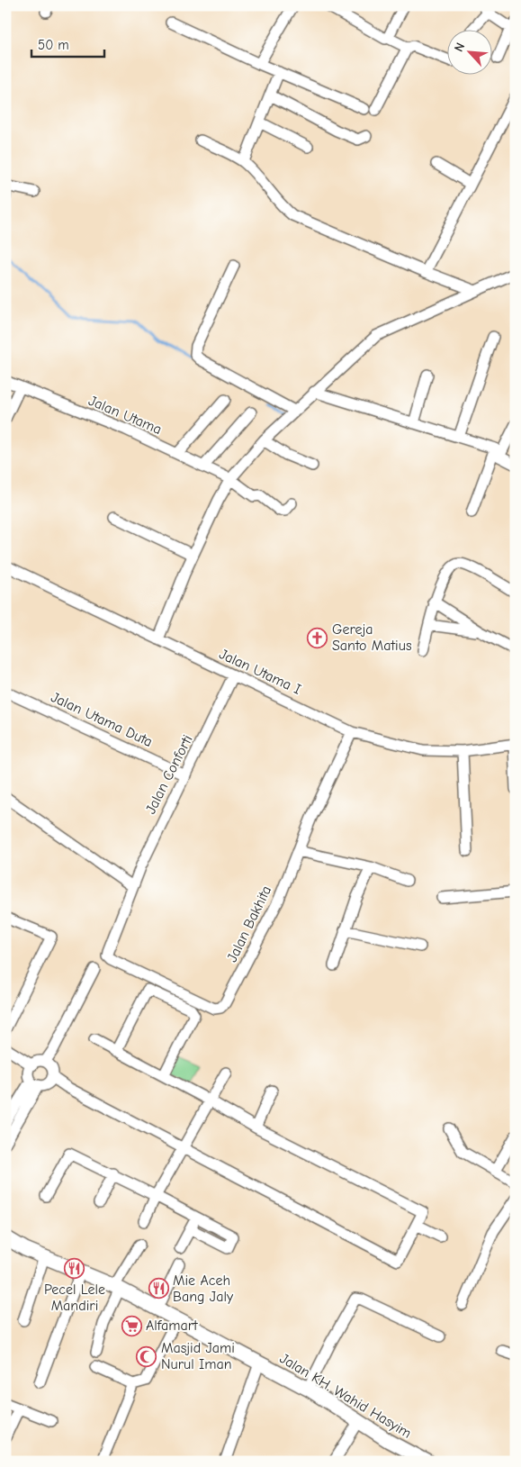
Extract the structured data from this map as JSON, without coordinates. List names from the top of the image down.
{
  "streets": {
    "street": [
      "Jalan Utama",
      "Jalan Utama I",
      "Jalan Utama Duta",
      "Jalan Conforti",
      "Jalan Bakhita",
      "Jalan KH. Wahid Hasyim"
    ]
  },
  "crossings": [
    ["Jalan Utama I", "Jalan Conforti"],
    ["Jalan Utama I", "Jalan Bakhita"],
    ["Jalan Utama Duta", "Jalan Conforti"],
    ["Jalan Conforti", "Jalan Bakhita"]
  ],
  "places": {
    "church": ["Gereja Santo Matius"],
    "restaurant": ["Pecel Lele Mandiri", "Mie Aceh Bang Jaly"],
    "supermarket": ["Alfamart"],
    "mosque": ["Masjid Jami Nurul Iman"]
  },
  "scale_bar": "50 m",
  "north": "top left"
}
